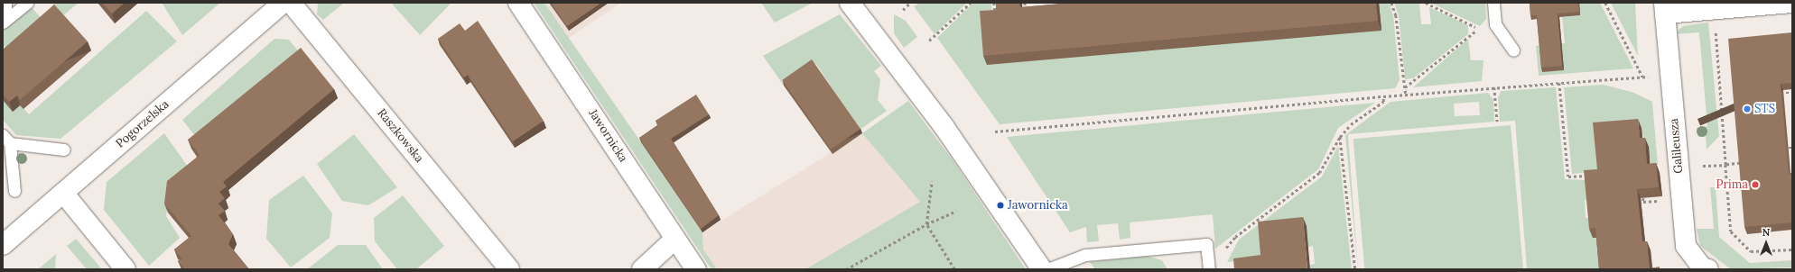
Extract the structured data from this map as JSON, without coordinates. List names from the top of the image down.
{
  "streets": {
    "street": [
      "Pogorzelska",
      "Raszkowska",
      "Jawornicka",
      "Galileusza"
    ]
  },
  "places": ["STS", "Prima", "Jawornicka"],
  "north": "top"
}
